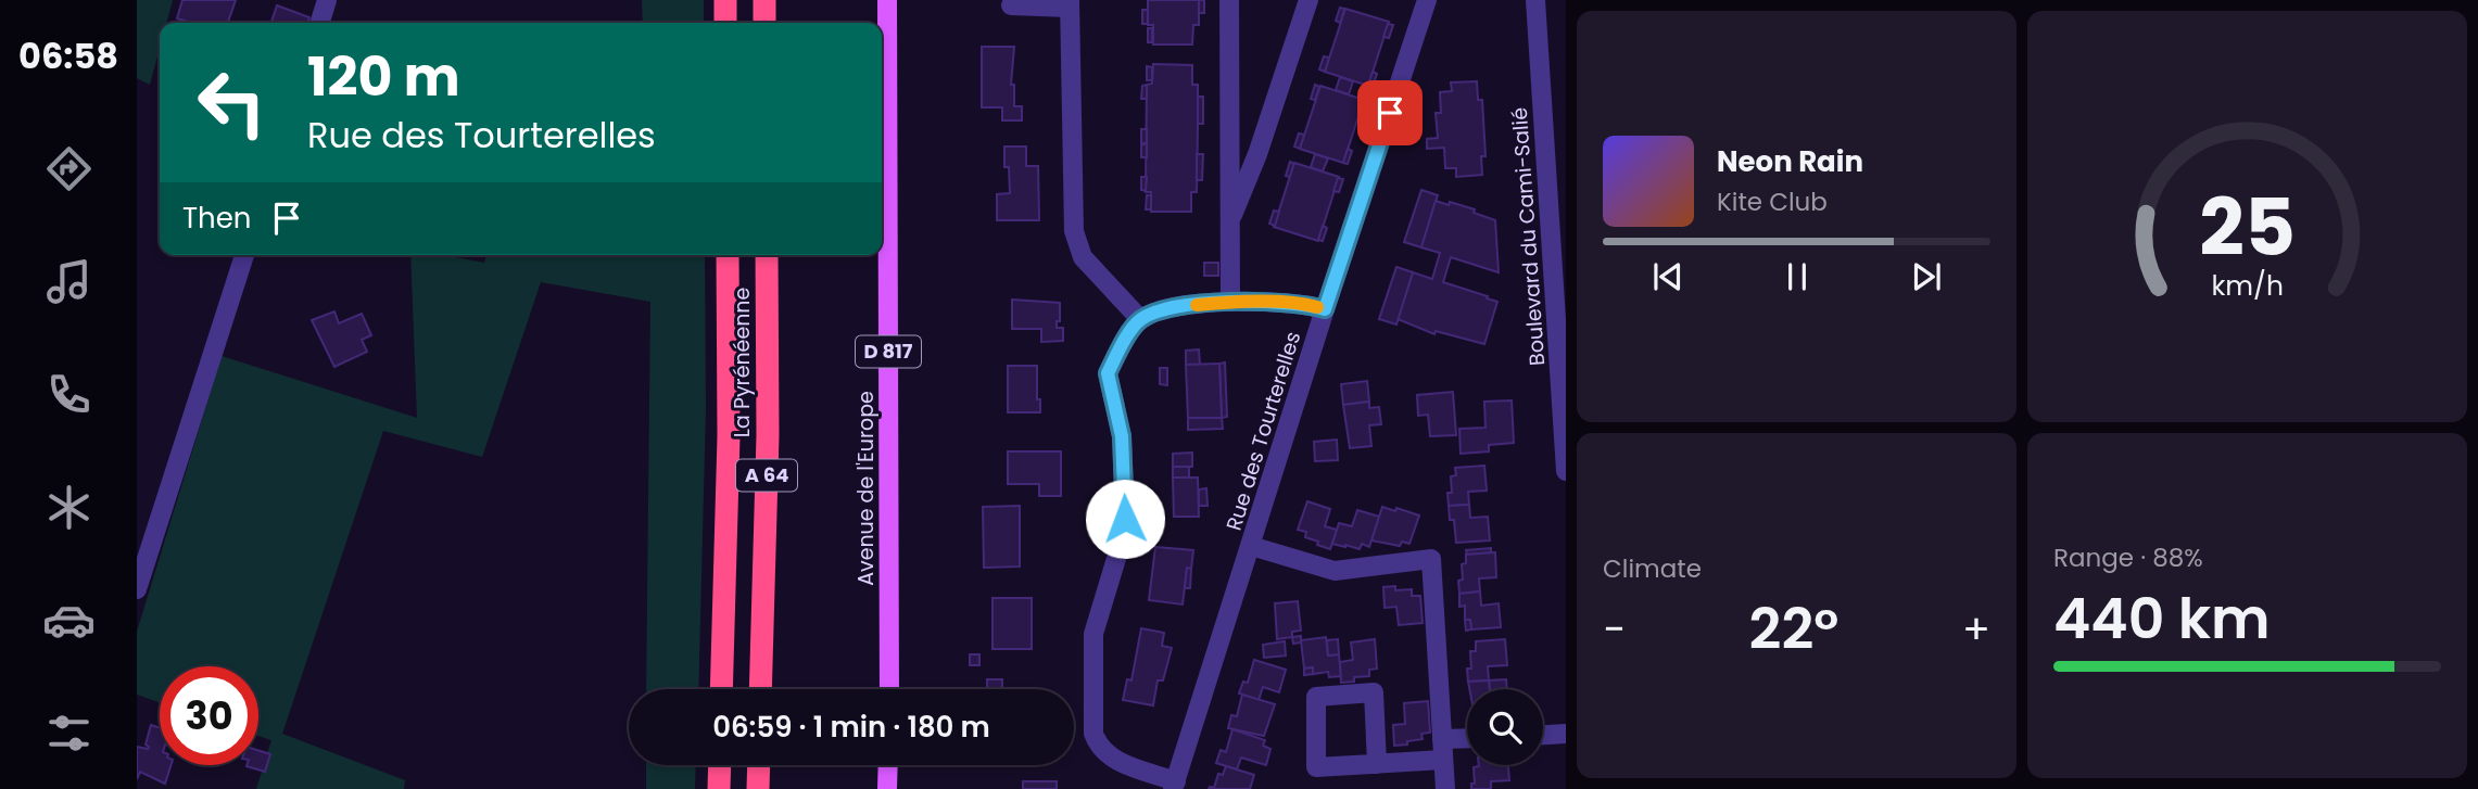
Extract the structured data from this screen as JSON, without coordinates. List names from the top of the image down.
{
  "streets": {
    "highway": ["La Pyrénéenne", "A 64"],
    "main road": ["D 817", "Avenue de l'Europe"],
    "street": ["Boulevard du Cami-Salié", "Rue des Tourterelles"]
  },
  "page": {
    "tabs": "06:58",
    "turn": ["120 m", "Rue des Tourterelles"],
    "song": ["Neon Rain", "Kite Club"],
    "then": "Then",
    "tile": [
      "Climate",
      ["Range · 88%", "440 km"]
    ],
    "heat": ["−", "22°", "+"],
    "limit": "30",
    "trip": "06:59 · 1 min · 180 m",
    "gauge": ["25", "km/h"]
  }
}
